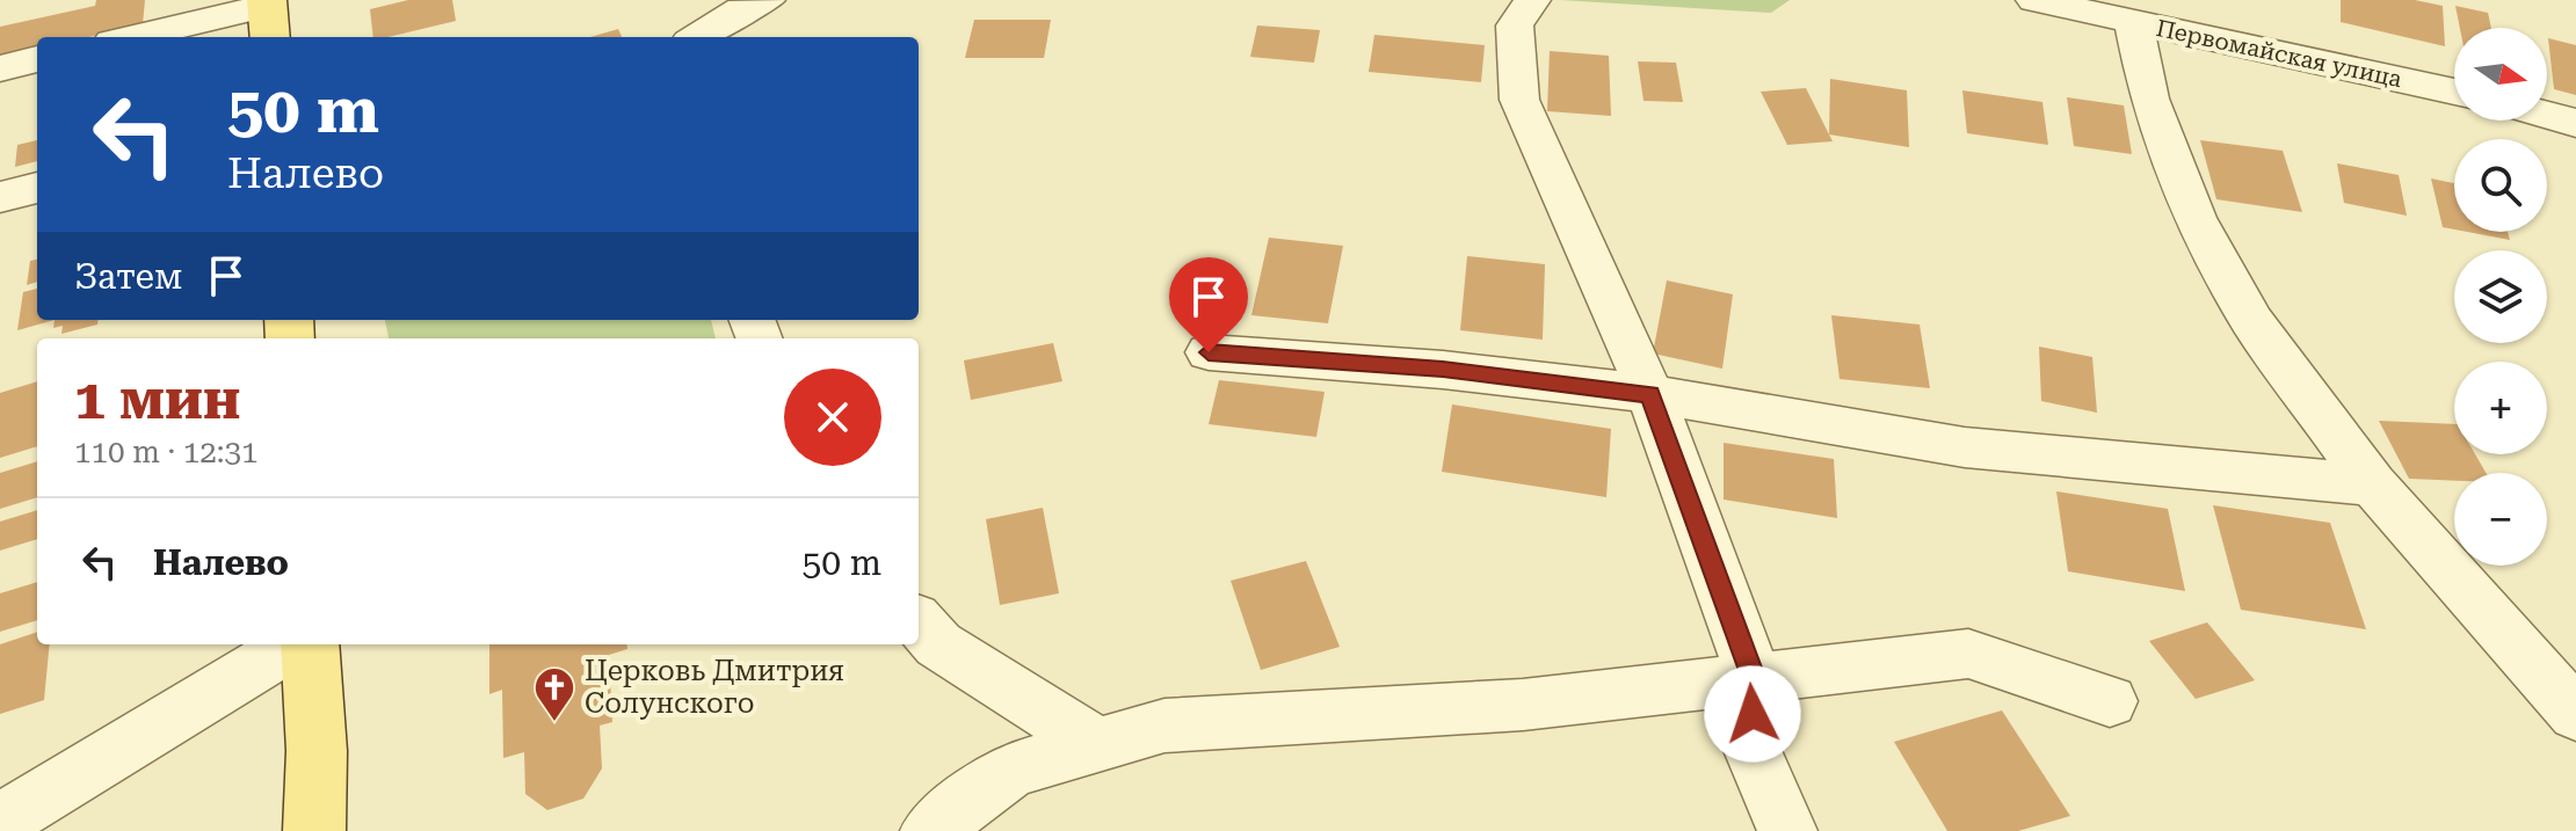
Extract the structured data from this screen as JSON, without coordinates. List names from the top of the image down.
{
  "streets": {
    "street": ["Первомайская улица"]
  },
  "places": {
    "church": ["Церковь Дмитрия Солунского"]
  },
  "north": "right",
  "page": {
    "map_buttons": ["+", "−"],
    "turn": ["50 m", "Налево"],
    "then": "Затем",
    "heading": ["1 мин", "110 m · 12:31"],
    "list": [
      {
        "name": "Налево",
        "value": "50 m"
      }
    ]
  }
}
